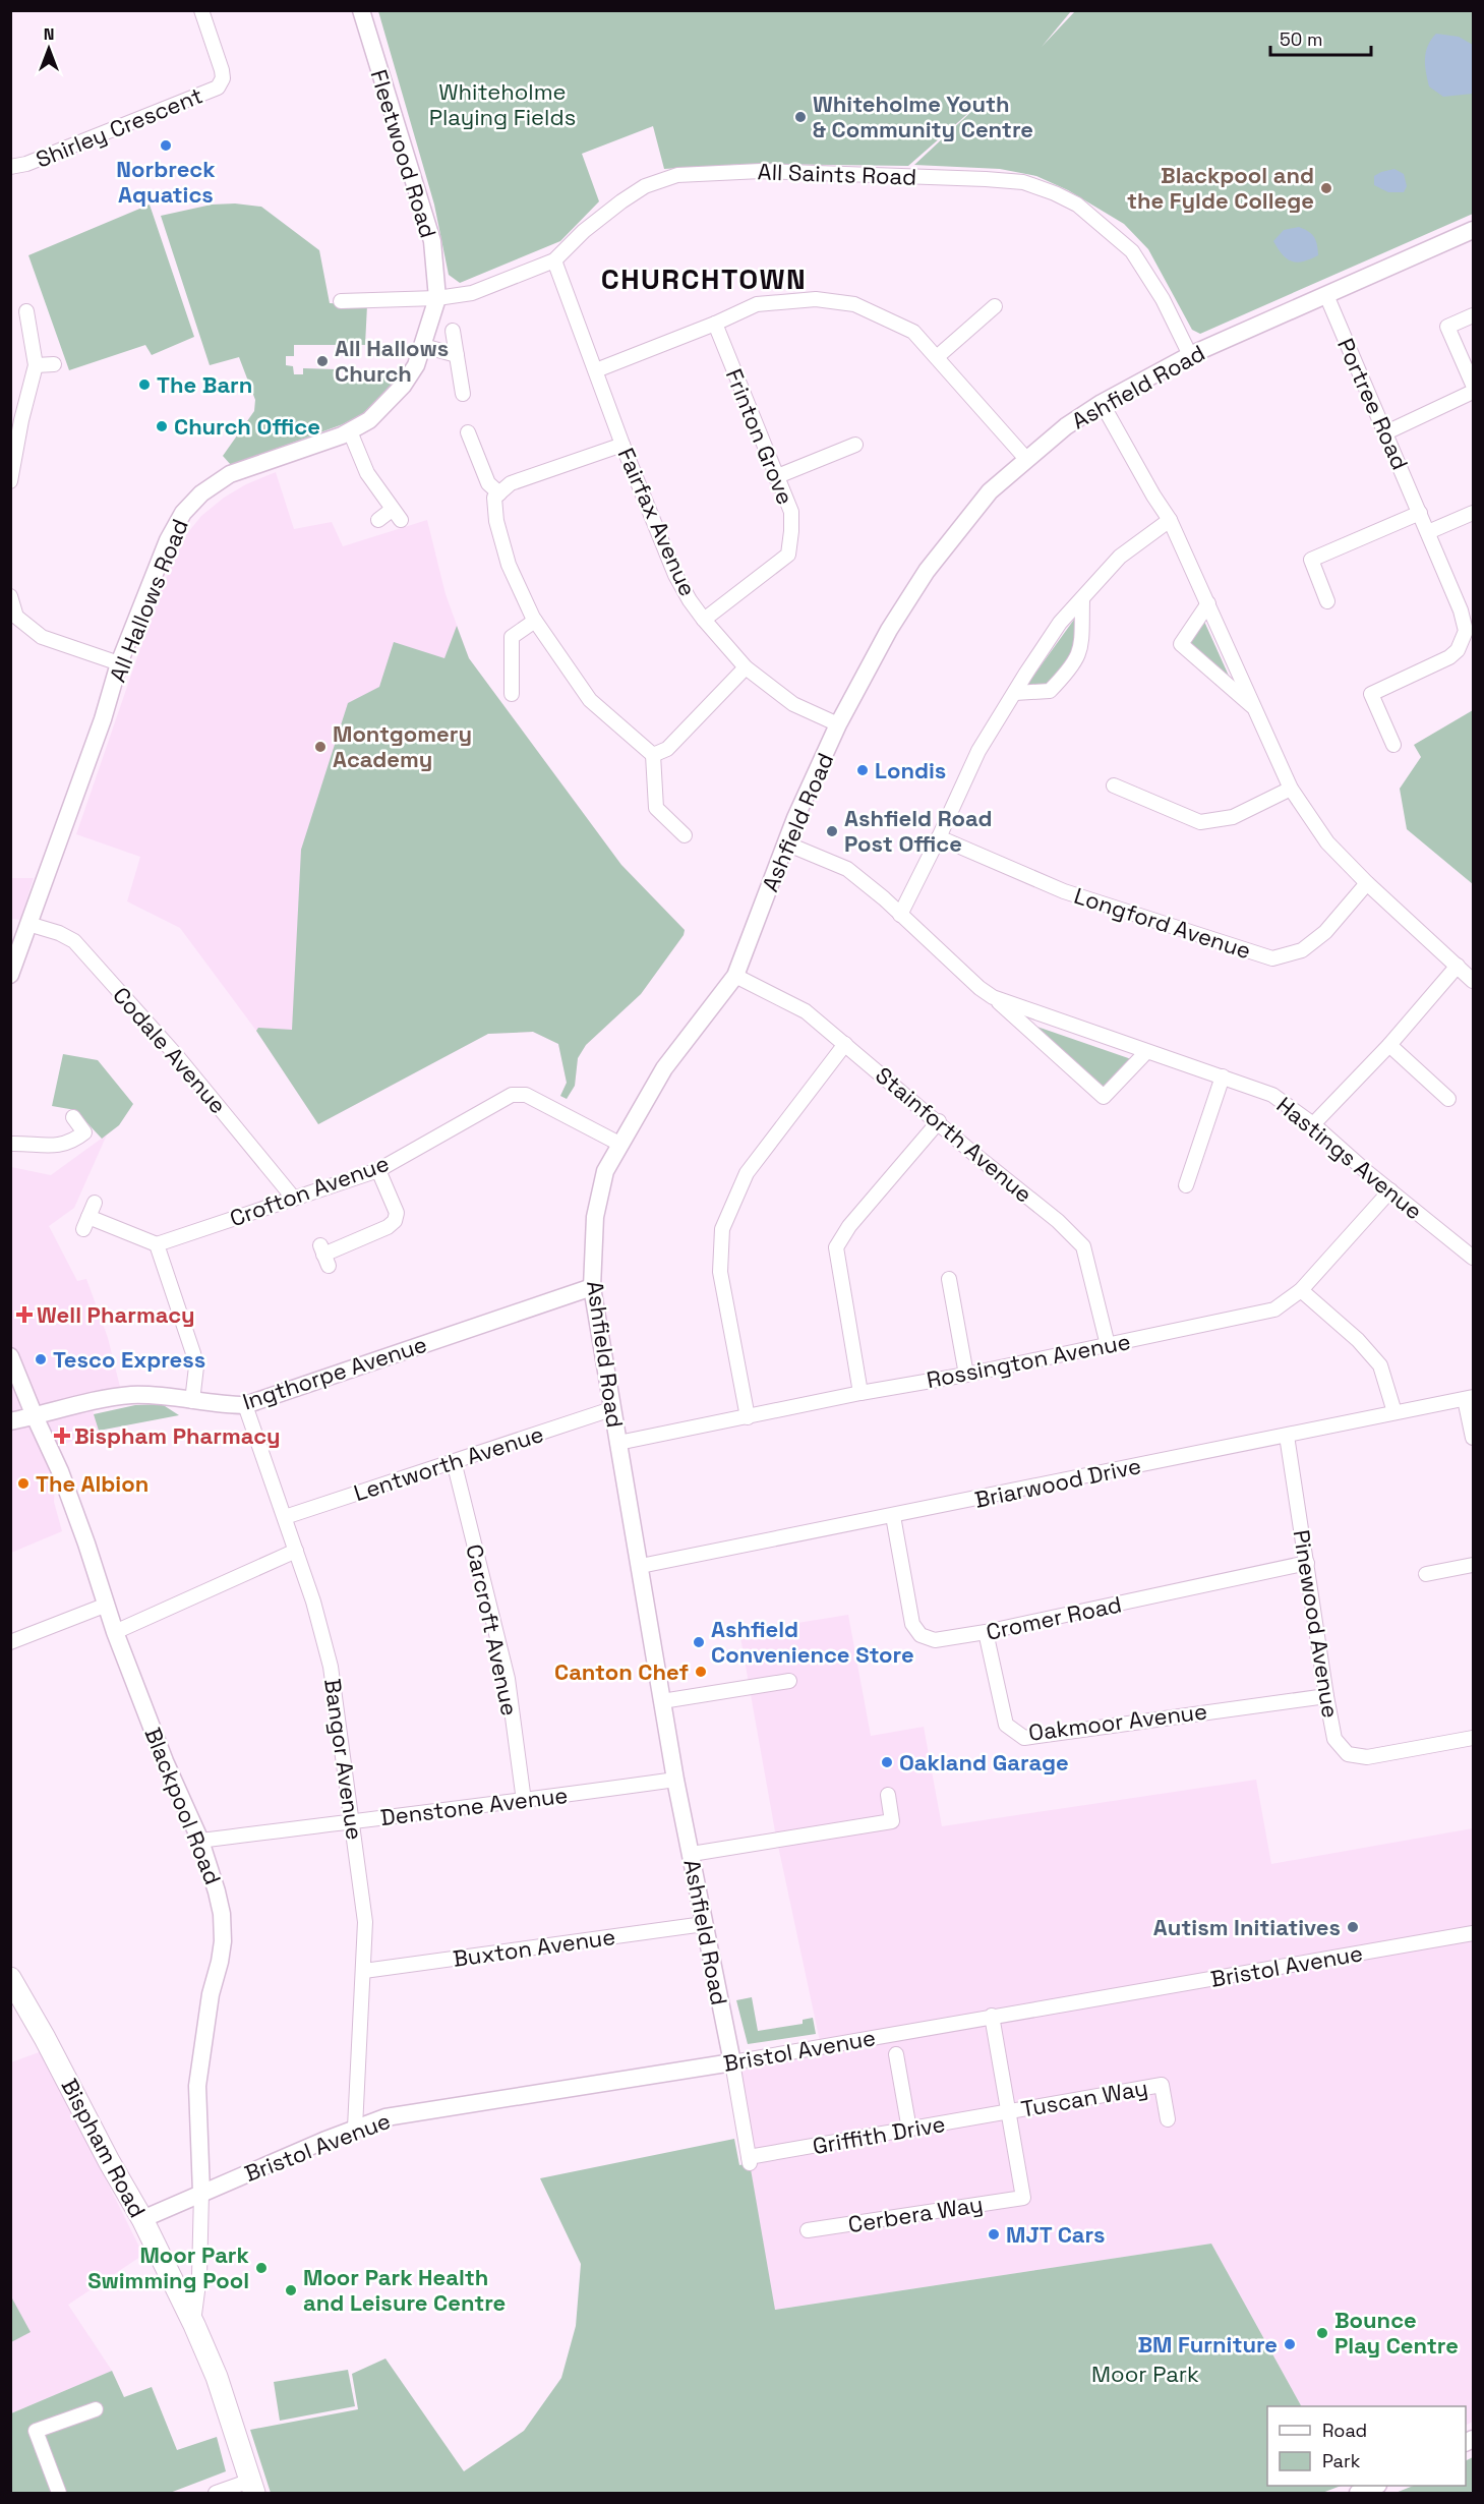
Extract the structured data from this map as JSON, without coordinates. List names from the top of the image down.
{
  "streets": {
    "main road": ["Bispham Road"],
    "street": [
      "Shirley Crescent",
      "Fleetwood Road",
      "All Saints Road",
      "Ashfield Road",
      "Portree Road",
      "Frinton Grove",
      "Fairfax Avenue",
      "All Hallows Road",
      "Longford Avenue",
      "Codale Avenue",
      "Stainforth Avenue",
      "Hastings Avenue",
      "Crofton Avenue",
      "Rossington Avenue",
      "Ingthorpe Avenue",
      "Lentworth Avenue",
      "Briarwood Drive",
      "Cromer Road",
      "Pinewood Avenue",
      "Carcroft Avenue",
      "Oakmoor Avenue",
      "Bangor Avenue",
      "Blackpool Road",
      "Denstone Avenue",
      "Buxton Avenue",
      "Bristol Avenue",
      "Tuscan Way",
      "Griffith Drive",
      "Cerbera Way"
    ]
  },
  "crossings": [
    ["Fleetwood Road", "All Saints Road"],
    ["Fleetwood Road", "All Hallows Road"],
    ["All Saints Road", "Ashfield Road"],
    ["All Saints Road", "Fairfax Avenue"],
    ["All Saints Road", "All Hallows Road"],
    ["Ashfield Road", "Portree Road"],
    ["Ashfield Road", "Fairfax Avenue"],
    ["Ashfield Road", "Stainforth Avenue"],
    ["Ashfield Road", "Hastings Avenue"],
    ["Ashfield Road", "Crofton Avenue"],
    ["Ashfield Road", "Rossington Avenue"],
    ["Ashfield Road", "Ingthorpe Avenue"],
    ["Ashfield Road", "Lentworth Avenue"],
    ["Ashfield Road", "Briarwood Drive"],
    ["Ashfield Road", "Denstone Avenue"],
    ["Ashfield Road", "Buxton Avenue"],
    ["Ashfield Road", "Bristol Avenue"],
    ["Ashfield Road", "Griffith Drive"],
    ["Frinton Grove", "Fairfax Avenue"],
    ["All Hallows Road", "Codale Avenue"],
    ["Codale Avenue", "Crofton Avenue"],
    ["Stainforth Avenue", "Rossington Avenue"],
    ["Hastings Avenue", "Rossington Avenue"],
    ["Ingthorpe Avenue", "Bangor Avenue"],
    ["Ingthorpe Avenue", "Blackpool Road"],
    ["Lentworth Avenue", "Carcroft Avenue"],
    ["Lentworth Avenue", "Bangor Avenue"],
    ["Briarwood Drive", "Cromer Road"],
    ["Briarwood Drive", "Pinewood Avenue"],
    ["Cromer Road", "Pinewood Avenue"],
    ["Cromer Road", "Oakmoor Avenue"],
    ["Pinewood Avenue", "Oakmoor Avenue"],
    ["Carcroft Avenue", "Denstone Avenue"],
    ["Bangor Avenue", "Denstone Avenue"],
    ["Bangor Avenue", "Buxton Avenue"],
    ["Bangor Avenue", "Bristol Avenue"],
    ["Blackpool Road", "Denstone Avenue"],
    ["Blackpool Road", "Bristol Avenue"],
    ["Blackpool Road", "Bispham Road"],
    ["Bristol Avenue", "Bispham Road"],
    ["Tuscan Way", "Griffith Drive"],
    ["Tuscan Way", "Cerbera Way"],
    ["Griffith Drive", "Cerbera Way"]
  ],
  "districts": ["CHURCHTOWN"],
  "parks": ["Whiteholme Playing Fields", "Moor Park"],
  "places": {
    "other": [
      "Whiteholme Youth & Community Centre",
      "Norbreck Aquatics",
      "Blackpool and the Fylde College",
      "All Hallows Church",
      "The Barn",
      "Church Office",
      "Montgomery Academy",
      "Londis",
      "Ashfield Road Post Office",
      "Tesco Express",
      "The Albion",
      "Ashfield Convenience Store",
      "Canton Chef",
      "Oakland Garage",
      "Autism Initiatives",
      "MJT Cars",
      "Moor Park Swimming Pool",
      "Moor Park Health and Leisure Centre",
      "Bounce Play Centre",
      "BM Furniture"
    ],
    "health": ["Well Pharmacy", "Bispham Pharmacy"]
  },
  "legend": ["Road", "Park"],
  "scale_bar": "50 m",
  "north": "top"
}
